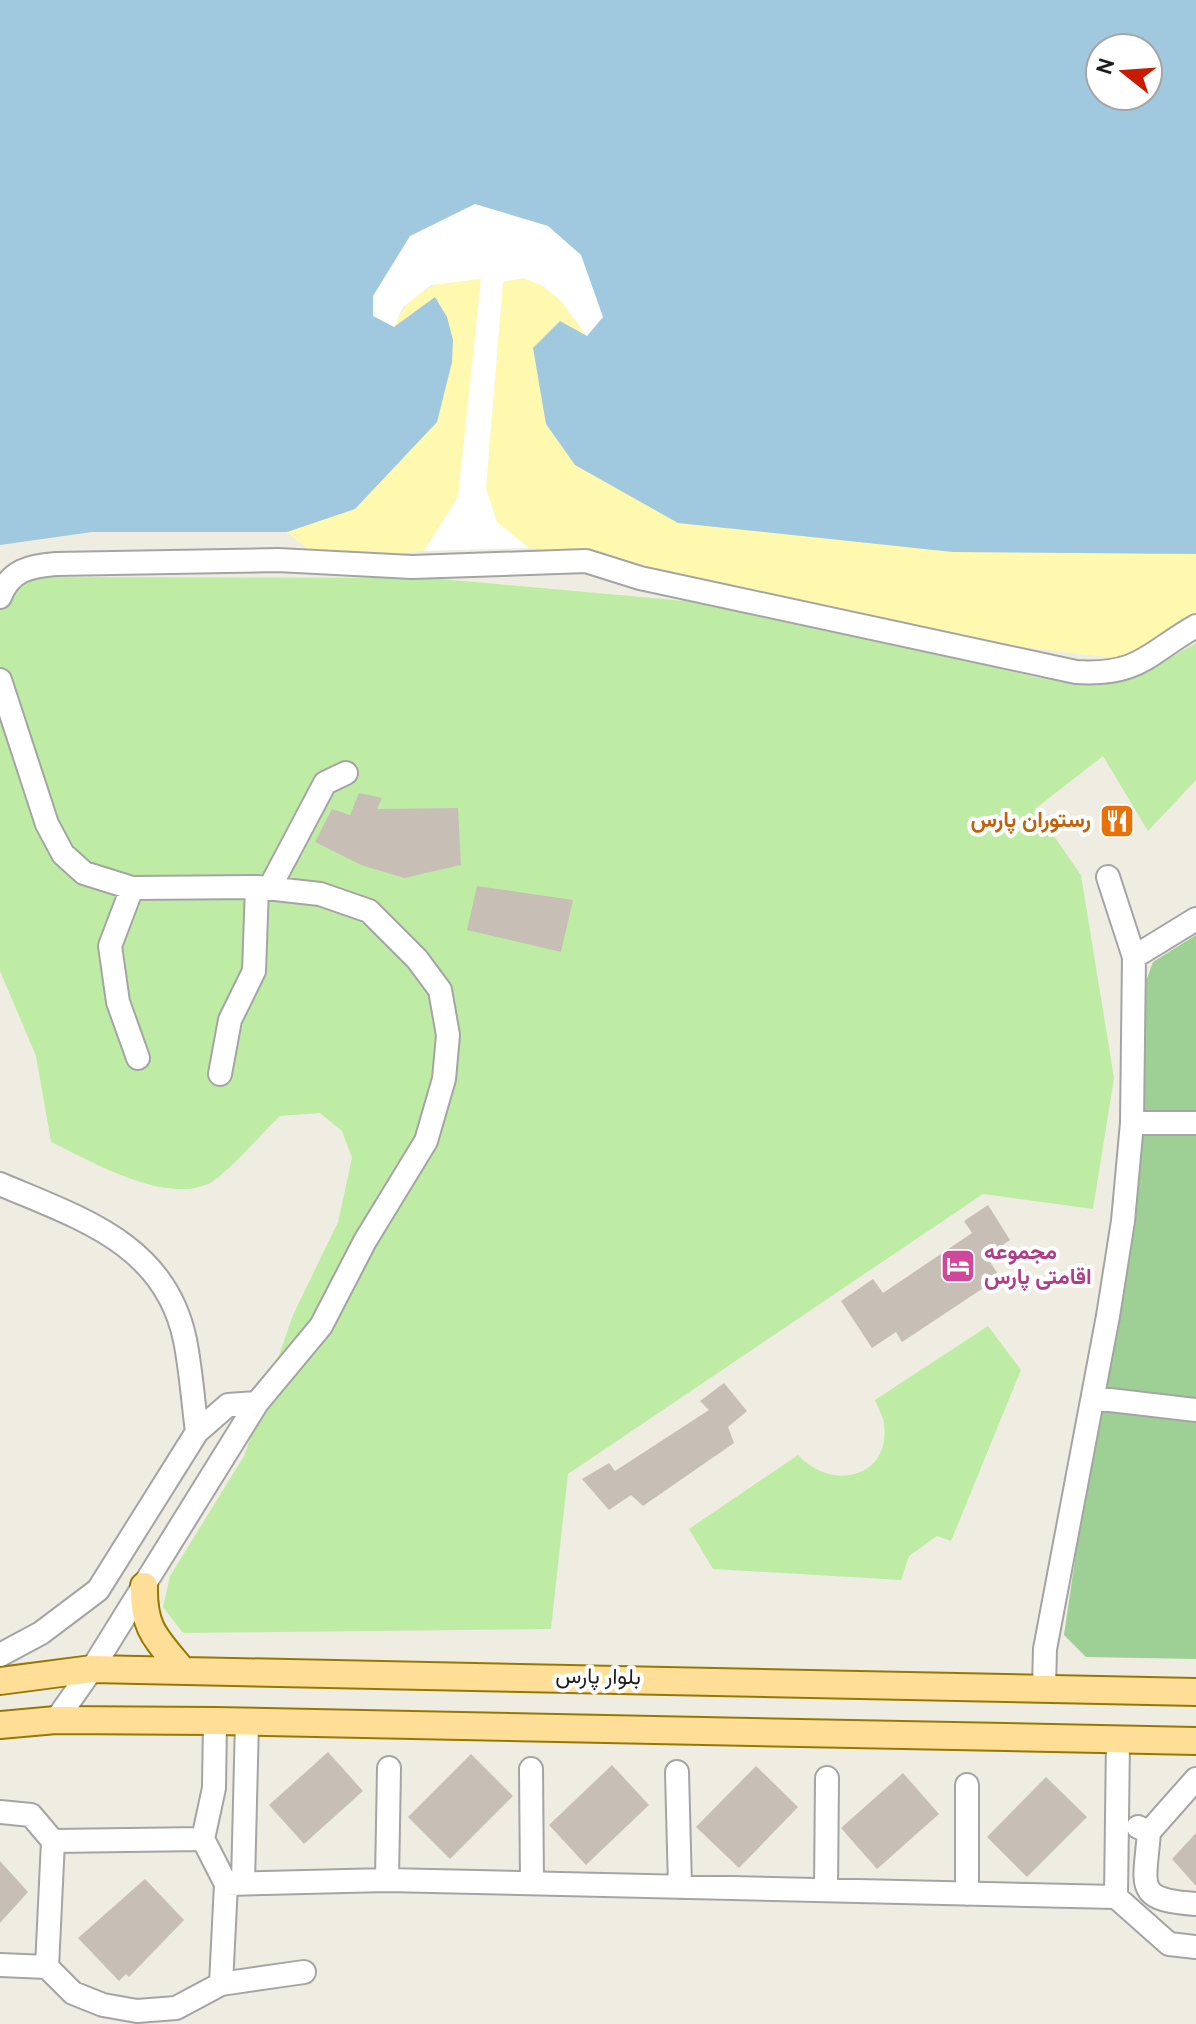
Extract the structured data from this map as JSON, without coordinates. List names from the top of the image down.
{
  "streets": {
    "main road": ["بلوار پارس"]
  },
  "places": {
    "restaurant": ["رستوران پارس"],
    "hotel": ["مجموعه اقامتی پارس"]
  },
  "north": "left"
}
